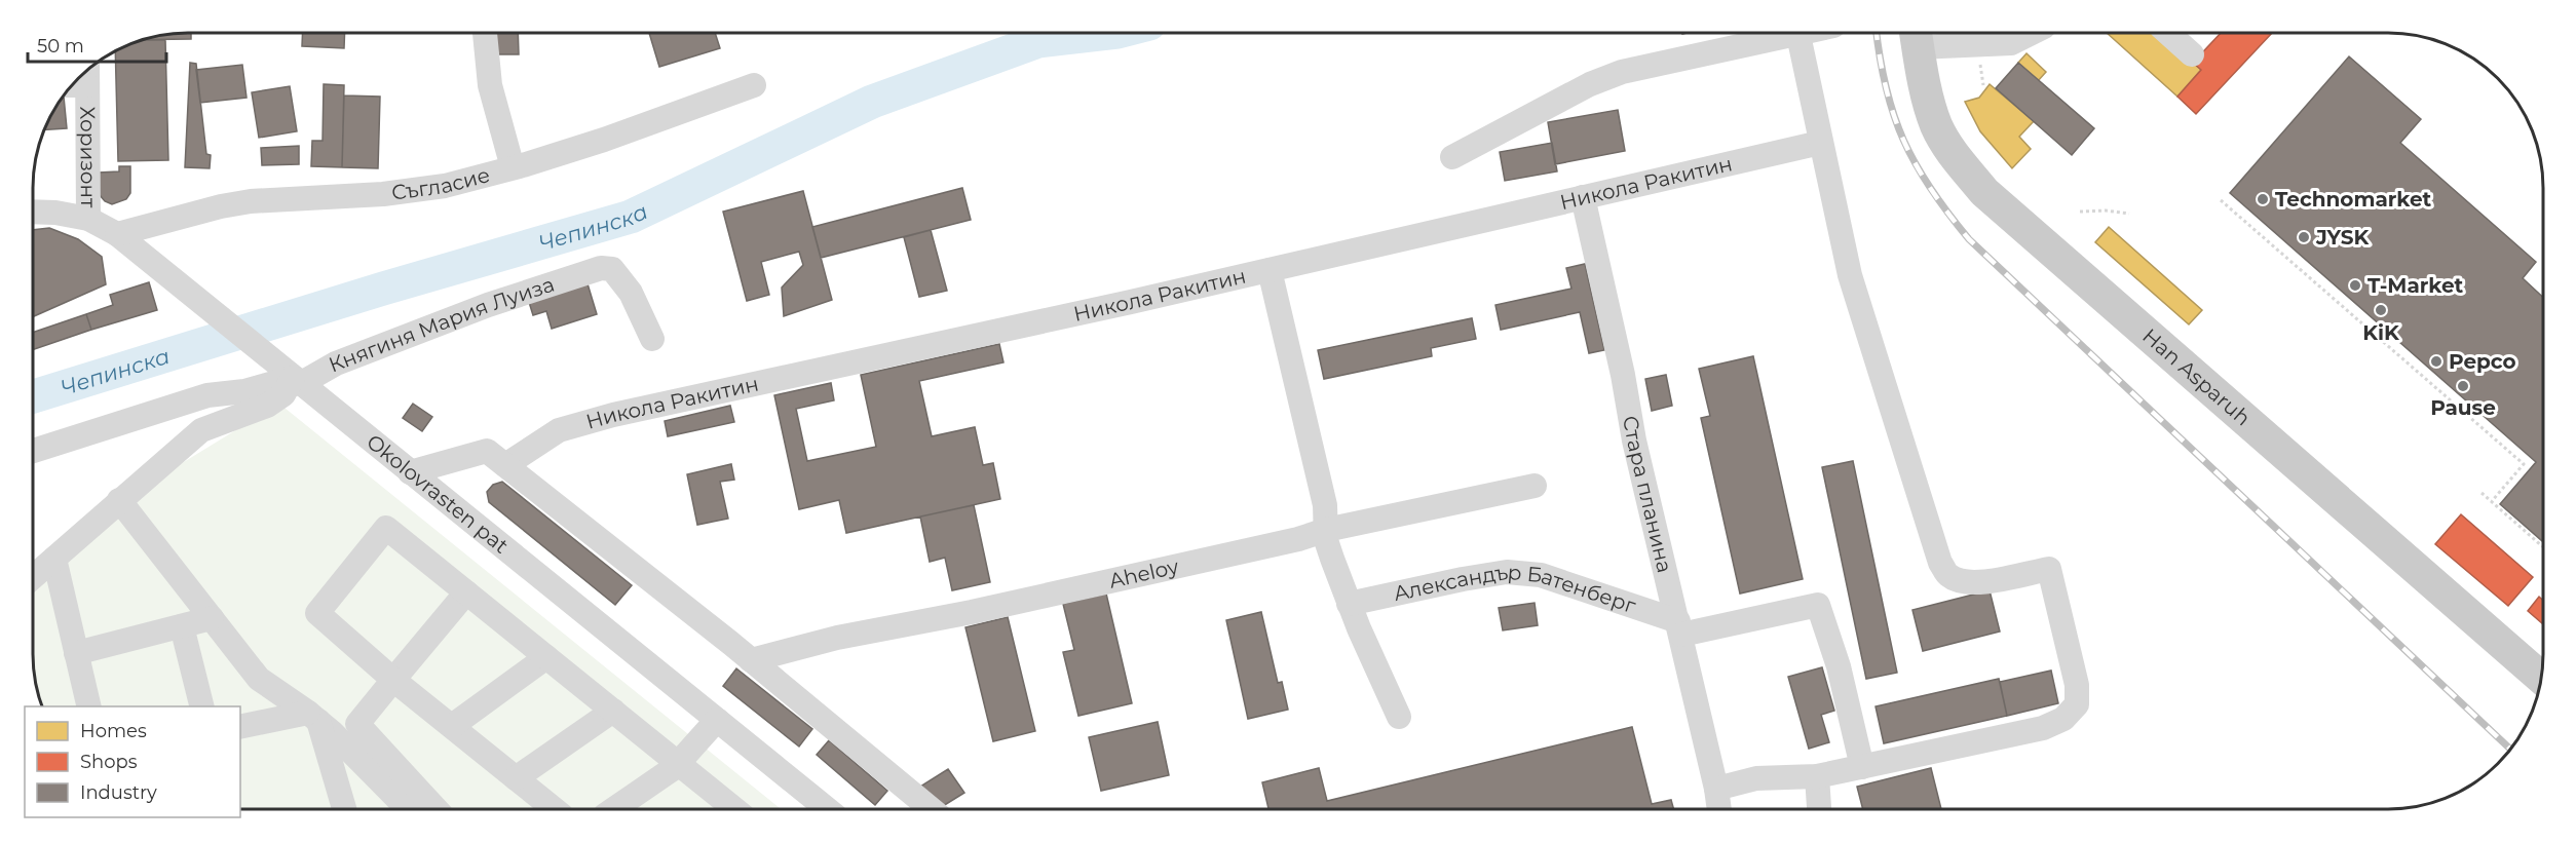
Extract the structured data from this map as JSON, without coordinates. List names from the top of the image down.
{
  "streets": {
    "main road": ["Han Asparuh"],
    "street": [
      "Хоризонт",
      "Съгласие",
      "Никола Ракитин",
      "Княгиня Мария Луиза",
      "Стара планина",
      "Okolovrasten pat",
      "Aheloy",
      "Александър Батенберг"
    ]
  },
  "crossings": [
    ["Хоризонт", "Okolovrasten pat"],
    ["Съгласие", "Okolovrasten pat"],
    ["Никола Ракитин", "Стара планина"],
    ["Княгиня Мария Луиза", "Okolovrasten pat"],
    ["Стара планина", "Александър Батенберг"]
  ],
  "water": ["Чепинска"],
  "places": [
    "Technomarket",
    "JYSK",
    "T-Market",
    "KiK",
    "Pepco",
    "Pause"
  ],
  "legend": ["Homes", "Shops", "Industry"],
  "scale_bar": "50 m"
}
